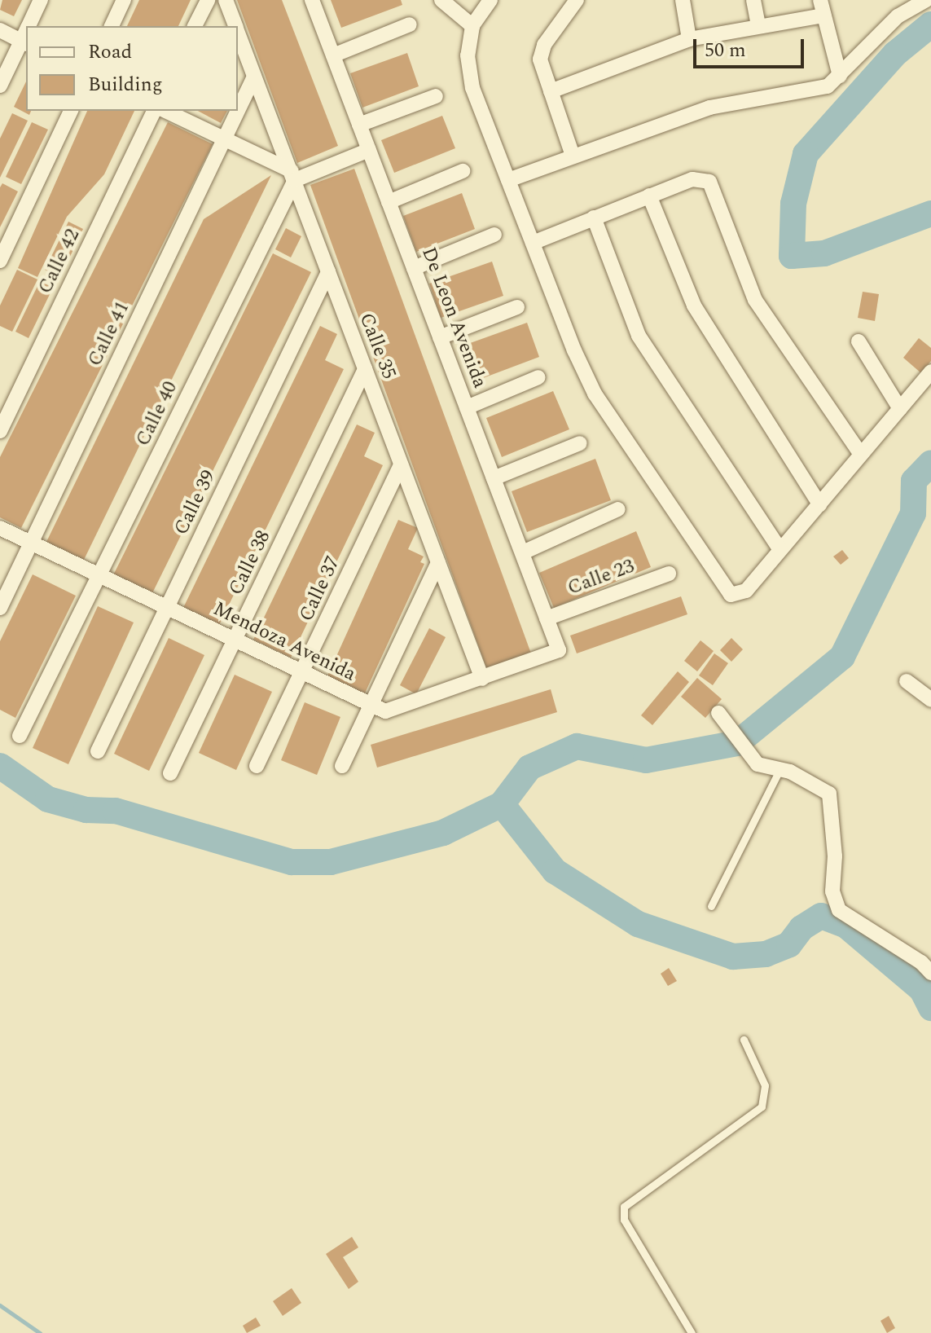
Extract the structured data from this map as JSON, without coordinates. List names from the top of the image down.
{
  "streets": {
    "street": [
      "Calle 42",
      "De Leon Avenida",
      "Calle 41",
      "Calle 35",
      "Calle 40",
      "Calle 39",
      "Calle 38",
      "Calle 23",
      "Calle 37",
      "Mendoza Avenida"
    ]
  },
  "crossings": [
    ["De Leon Avenida", "Calle 23"],
    ["De Leon Avenida", "Mendoza Avenida"],
    ["Calle 41", "Calle 35"],
    ["Calle 41", "Mendoza Avenida"],
    ["Calle 35", "Calle 40"],
    ["Calle 35", "Calle 39"],
    ["Calle 35", "Calle 38"],
    ["Calle 35", "Calle 37"],
    ["Calle 35", "Mendoza Avenida"],
    ["Calle 40", "Mendoza Avenida"],
    ["Calle 39", "Mendoza Avenida"],
    ["Calle 38", "Mendoza Avenida"],
    ["Calle 37", "Mendoza Avenida"]
  ],
  "legend": ["Road", "Building"],
  "scale_bar": "50 m"
}
